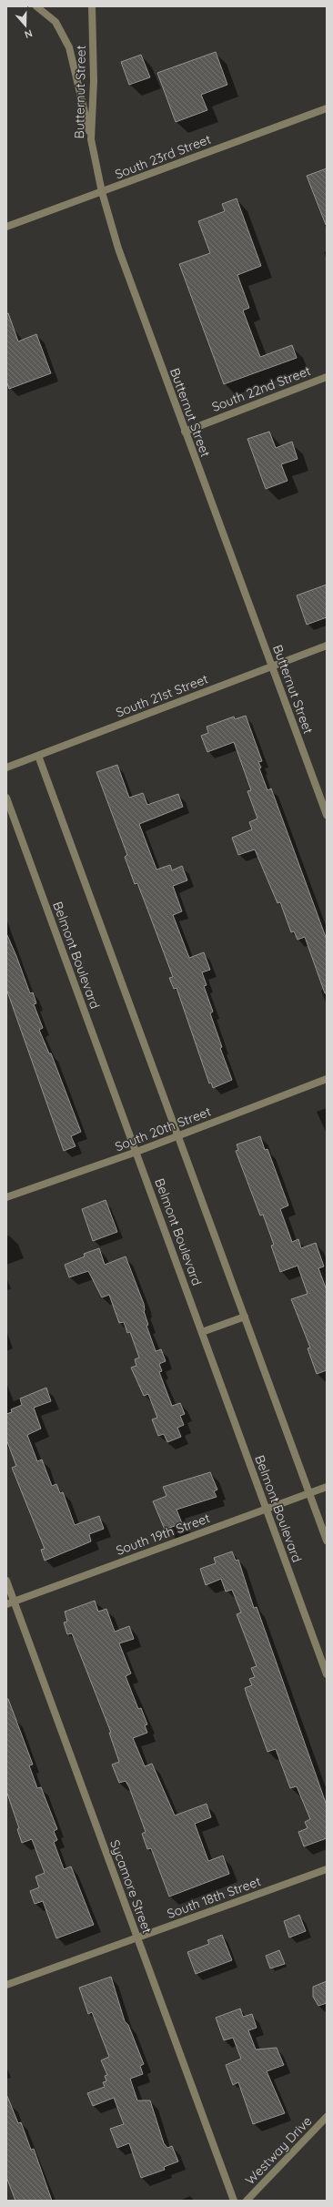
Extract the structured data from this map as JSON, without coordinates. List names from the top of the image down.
{
  "streets": {
    "street": [
      "Butternut Street",
      "South 23rd Street",
      "South 22nd Street",
      "South 21st Street",
      "Belmont Boulevard",
      "South 20th Street",
      "South 19th Street",
      "Sycamore Street",
      "South 18th Street",
      "Westway Drive"
    ]
  },
  "crossings": [
    ["Butternut Street", "South 23rd Street"],
    ["Butternut Street", "South 22nd Street"],
    ["Butternut Street", "South 21st Street"],
    ["Belmont Boulevard", "South 20th Street"],
    ["Belmont Boulevard", "South 19th Street"],
    ["South 19th Street", "Sycamore Street"],
    ["Sycamore Street", "South 18th Street"]
  ],
  "north": "bottom"
}
